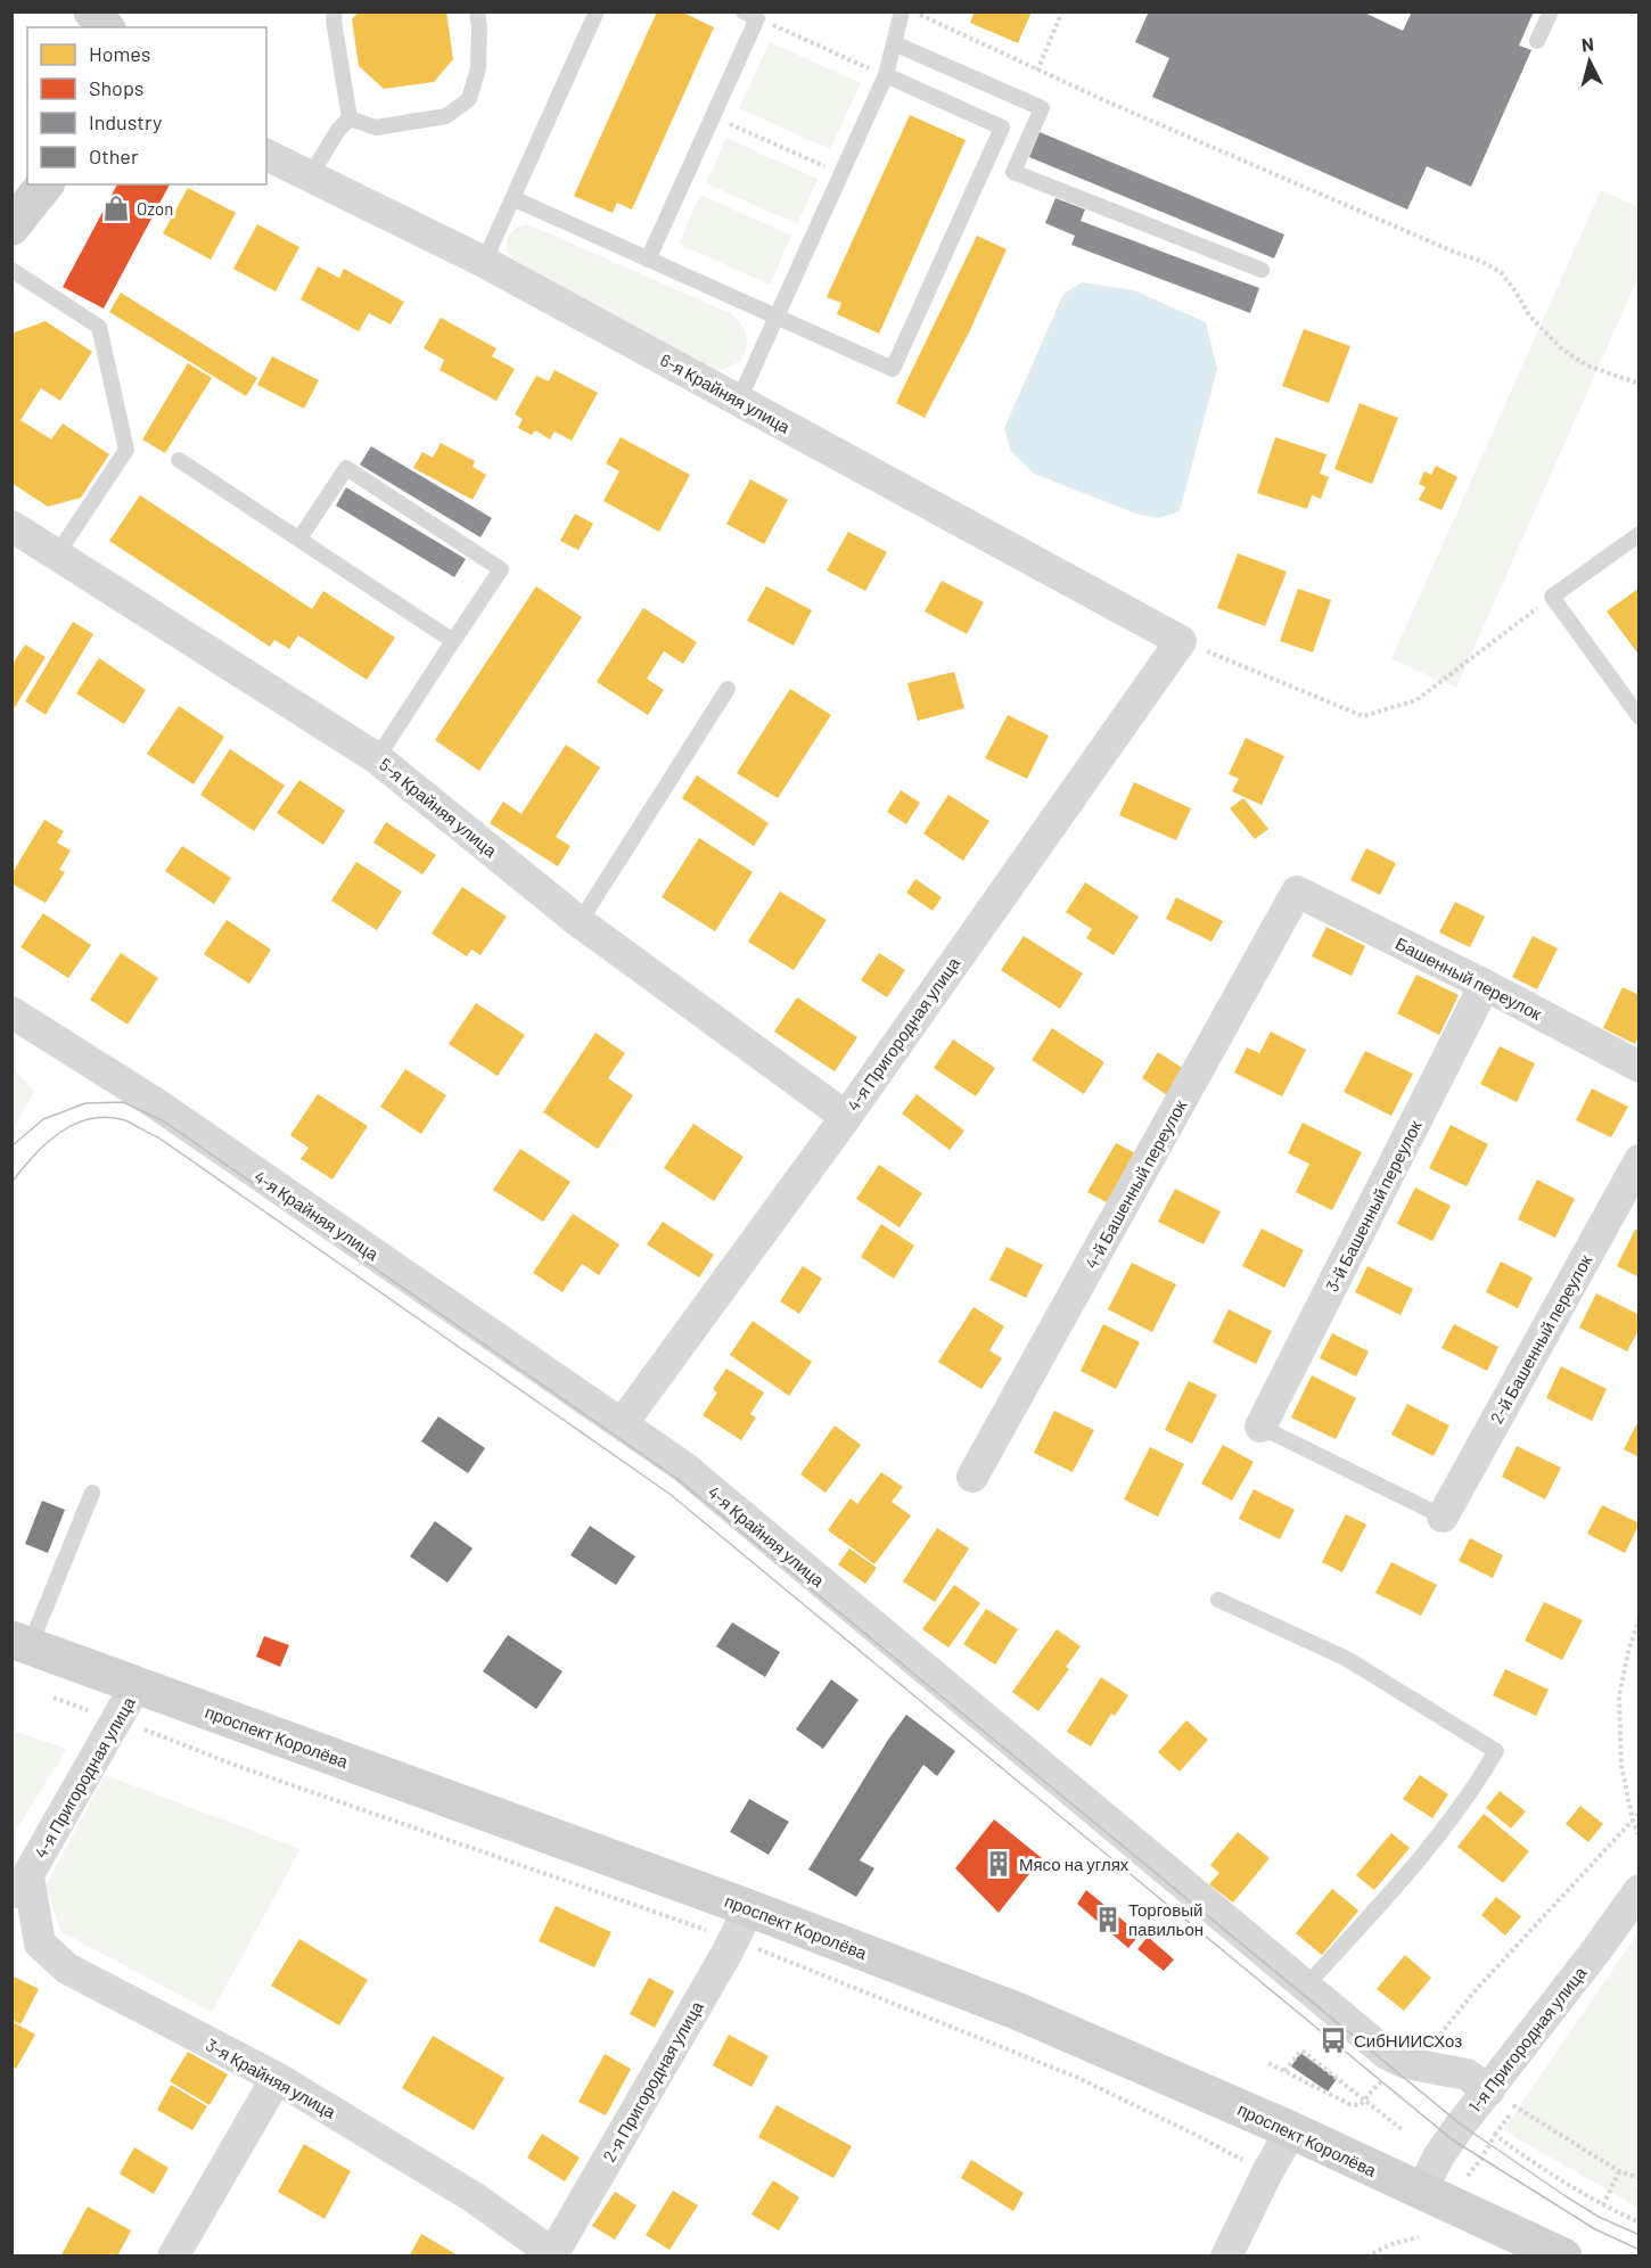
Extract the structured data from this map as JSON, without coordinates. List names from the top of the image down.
{
  "streets": {
    "main road": ["проспект Королёва"],
    "street": [
      "6-я Крайняя улица",
      "5-я Крайняя улица",
      "Башенный переулок",
      "4-я Пригородная улица",
      "4-й Башенный переулок",
      "3-й Башенный переулок",
      "4-я Крайняя улица",
      "2-й Башенный переулок",
      "1-я Пригородная улица",
      "3-я Крайняя улица",
      "2-я Пригородная улица"
    ]
  },
  "crossings": [
    ["6-я Крайняя улица", "4-я Пригородная улица"],
    ["5-я Крайняя улица", "4-я Пригородная улица"],
    ["Башенный переулок", "4-й Башенный переулок"],
    ["Башенный переулок", "3-й Башенный переулок"],
    ["4-я Пригородная улица", "4-я Крайняя улица"],
    ["4-я Пригородная улица", "проспект Королёва"],
    ["4-я Пригородная улица", "3-я Крайняя улица"],
    ["4-я Крайняя улица", "1-я Пригородная улица"],
    ["проспект Королёва", "1-я Пригородная улица"],
    ["проспект Королёва", "2-я Пригородная улица"],
    ["3-я Крайняя улица", "2-я Пригородная улица"]
  ],
  "places": {
    "shop": ["Ozon"],
    "building": ["Мясо на углях", "Торговый павильон"],
    "bus stop": ["СибНИИСХоз"]
  },
  "legend": [
    "Homes",
    "Shops",
    "Industry",
    "Other"
  ],
  "north": "top"
}
